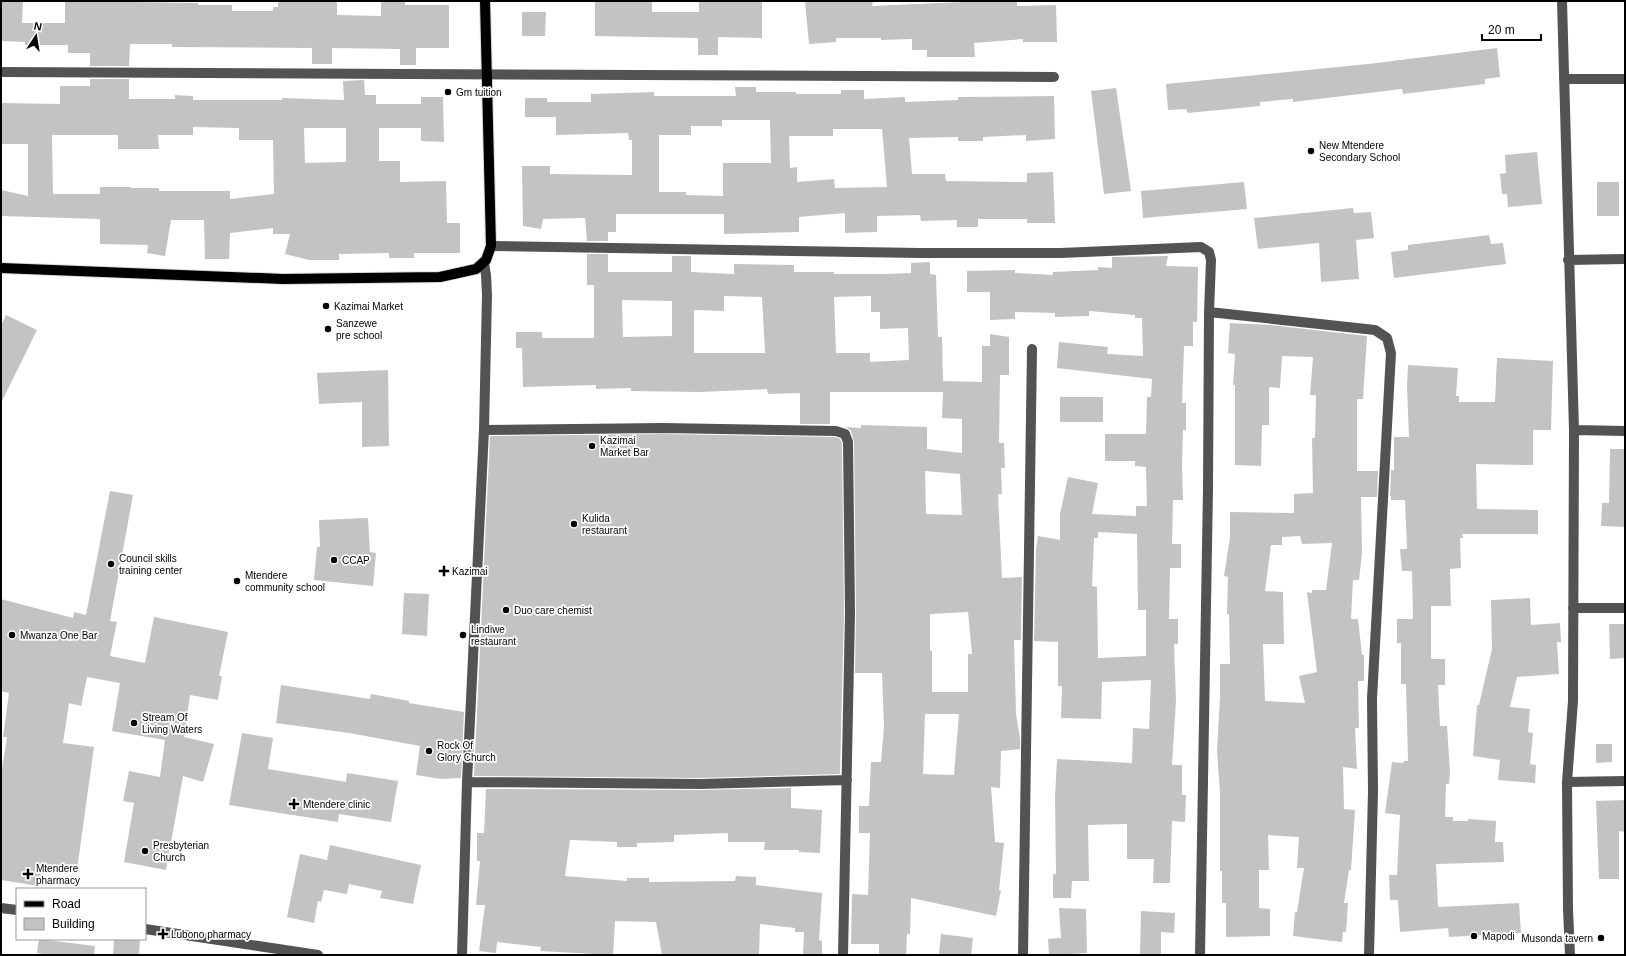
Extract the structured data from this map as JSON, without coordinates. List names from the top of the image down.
{
  "places": {
    "other": [
      "Gm tuition",
      "New Mtendere Secondary School",
      "Kazimai Market",
      "Sanzewe pre school",
      "Kazimai Market Bar",
      "Kulida restaurant",
      "CCAP",
      "Council skills training center",
      "Mtendere community school",
      "Duo care chemist",
      "Mwanza One Bar",
      "Lindiwe restaurant",
      "Stream Of Living Waters",
      "Rock Of Glory Church",
      "Presbyterian Church",
      "Mapodi",
      "Musonda tavern"
    ],
    "health": [
      "Kazimai",
      "Mtendere clinic",
      "Mtendere pharmacy",
      "Lubono pharmacy"
    ]
  },
  "legend": ["Road", "Building"],
  "scale_bar": "20 m",
  "north": "top"
}
